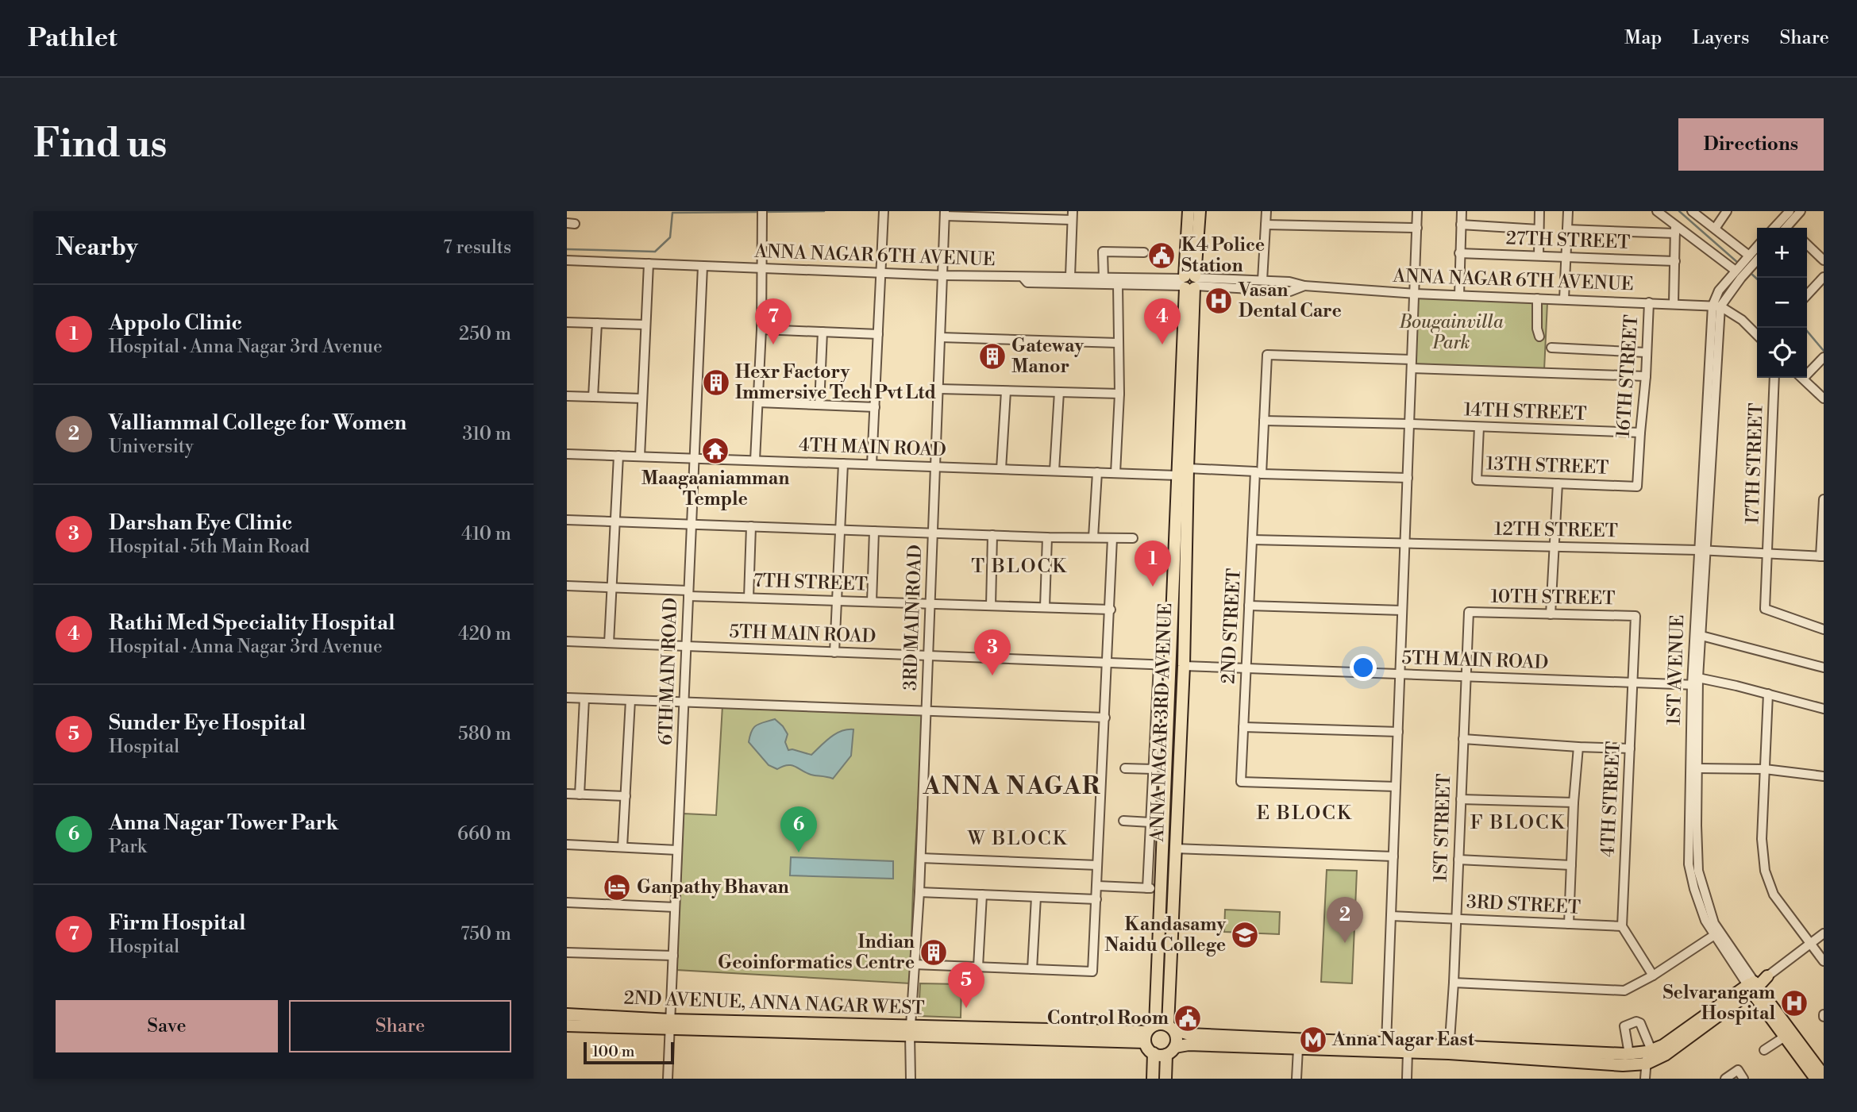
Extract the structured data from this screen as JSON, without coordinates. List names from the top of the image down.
{
  "streets": {
    "main road": ["1ST AVENUE", "ANNA NAGAR 3RD AVENUE", "2ND AVENUE, ANNA NAGAR WEST"],
    "street": [
      "27TH STREET",
      "ANNA NAGAR 6TH AVENUE",
      "16TH STREET",
      "14TH STREET",
      "4TH MAIN ROAD",
      "17TH STREET",
      "13TH STREET",
      "12TH STREET",
      "7TH STREET",
      "10TH STREET",
      "3RD MAIN ROAD",
      "2ND STREET",
      "5TH MAIN ROAD",
      "6TH MAIN ROAD",
      "4TH STREET",
      "1ST STREET",
      "3RD STREET"
    ]
  },
  "crossings": [
    ["ANNA NAGAR 6TH AVENUE", "16TH STREET"],
    ["ANNA NAGAR 6TH AVENUE", "3RD MAIN ROAD"],
    ["ANNA NAGAR 6TH AVENUE", "1ST AVENUE"],
    ["ANNA NAGAR 6TH AVENUE", "6TH MAIN ROAD"],
    ["ANNA NAGAR 6TH AVENUE", "ANNA NAGAR 3RD AVENUE"],
    ["16TH STREET", "14TH STREET"],
    ["16TH STREET", "13TH STREET"],
    ["14TH STREET", "13TH STREET"],
    ["4TH MAIN ROAD", "3RD MAIN ROAD"],
    ["4TH MAIN ROAD", "6TH MAIN ROAD"],
    ["4TH MAIN ROAD", "ANNA NAGAR 3RD AVENUE"],
    ["17TH STREET", "12TH STREET"],
    ["12TH STREET", "2ND STREET"],
    ["12TH STREET", "1ST AVENUE"],
    ["7TH STREET", "3RD MAIN ROAD"],
    ["7TH STREET", "6TH MAIN ROAD"],
    ["10TH STREET", "4TH STREET"],
    ["10TH STREET", "1ST STREET"],
    ["3RD MAIN ROAD", "5TH MAIN ROAD"],
    ["3RD MAIN ROAD", "2ND AVENUE, ANNA NAGAR WEST"],
    ["2ND STREET", "5TH MAIN ROAD"],
    ["5TH MAIN ROAD", "1ST AVENUE"],
    ["5TH MAIN ROAD", "6TH MAIN ROAD"],
    ["5TH MAIN ROAD", "ANNA NAGAR 3RD AVENUE"],
    ["5TH MAIN ROAD", "4TH STREET"],
    ["5TH MAIN ROAD", "1ST STREET"],
    ["6TH MAIN ROAD", "2ND AVENUE, ANNA NAGAR WEST"],
    ["ANNA NAGAR 3RD AVENUE", "2ND AVENUE, ANNA NAGAR WEST"],
    ["4TH STREET", "3RD STREET"],
    ["1ST STREET", "3RD STREET"]
  ],
  "districts": [
    "T BLOCK",
    "ANNA NAGAR",
    "E BLOCK",
    "F BLOCK",
    "W BLOCK"
  ],
  "parks": ["Bougainvilla Park"],
  "places": {
    "public building": ["K4 Police Station", "Control Room"],
    "hospital": ["Vasan Dental Care", "Selvarangam Hospital"],
    "building": ["Gateway Manor", "Hexr Factory Immersive Tech Pvt Ltd", "Indian Geoinformatics Centre"],
    "temple": ["Maagaaniamman Temple"],
    "hotel": ["Ganpathy Bhavan"],
    "school or university": ["Kandasamy Naidu College"],
    "metro station": ["Anna Nagar East"]
  },
  "scale_bar": "100 m",
  "page": {
    "header": "Pathlet",
    "nav": ["Map", "Layers", "Share"],
    "buttons": [
      "Directions",
      ["Save", "Share"]
    ],
    "title": "Find us",
    "heading": ["Nearby", "7 results"],
    "map_buttons": ["+", "−"],
    "list": [
      {
        "mark": "1",
        "name": "Appolo Clinic",
        "note": "Hospital · Anna Nagar 3rd Avenue",
        "value": "250 m"
      },
      {
        "mark": "2",
        "name": "Valliammal College for Women",
        "note": "University",
        "value": "310 m"
      },
      {
        "mark": "3",
        "name": "Darshan Eye Clinic",
        "note": "Hospital · 5th Main Road",
        "value": "410 m"
      },
      {
        "mark": "4",
        "name": "Rathi Med Speciality Hospital",
        "note": "Hospital · Anna Nagar 3rd Avenue",
        "value": "420 m"
      },
      {
        "mark": "5",
        "name": "Sunder Eye Hospital",
        "note": "Hospital",
        "value": "580 m"
      },
      {
        "mark": "6",
        "name": "Anna Nagar Tower Park",
        "note": "Park",
        "value": "660 m"
      },
      {
        "mark": "7",
        "name": "Firm Hospital",
        "note": "Hospital",
        "value": "750 m"
      }
    ],
    "pins": [
      "4",
      "7",
      "1",
      "3",
      "6",
      "2",
      "5"
    ],
    "scale": "100 m"
  }
}
